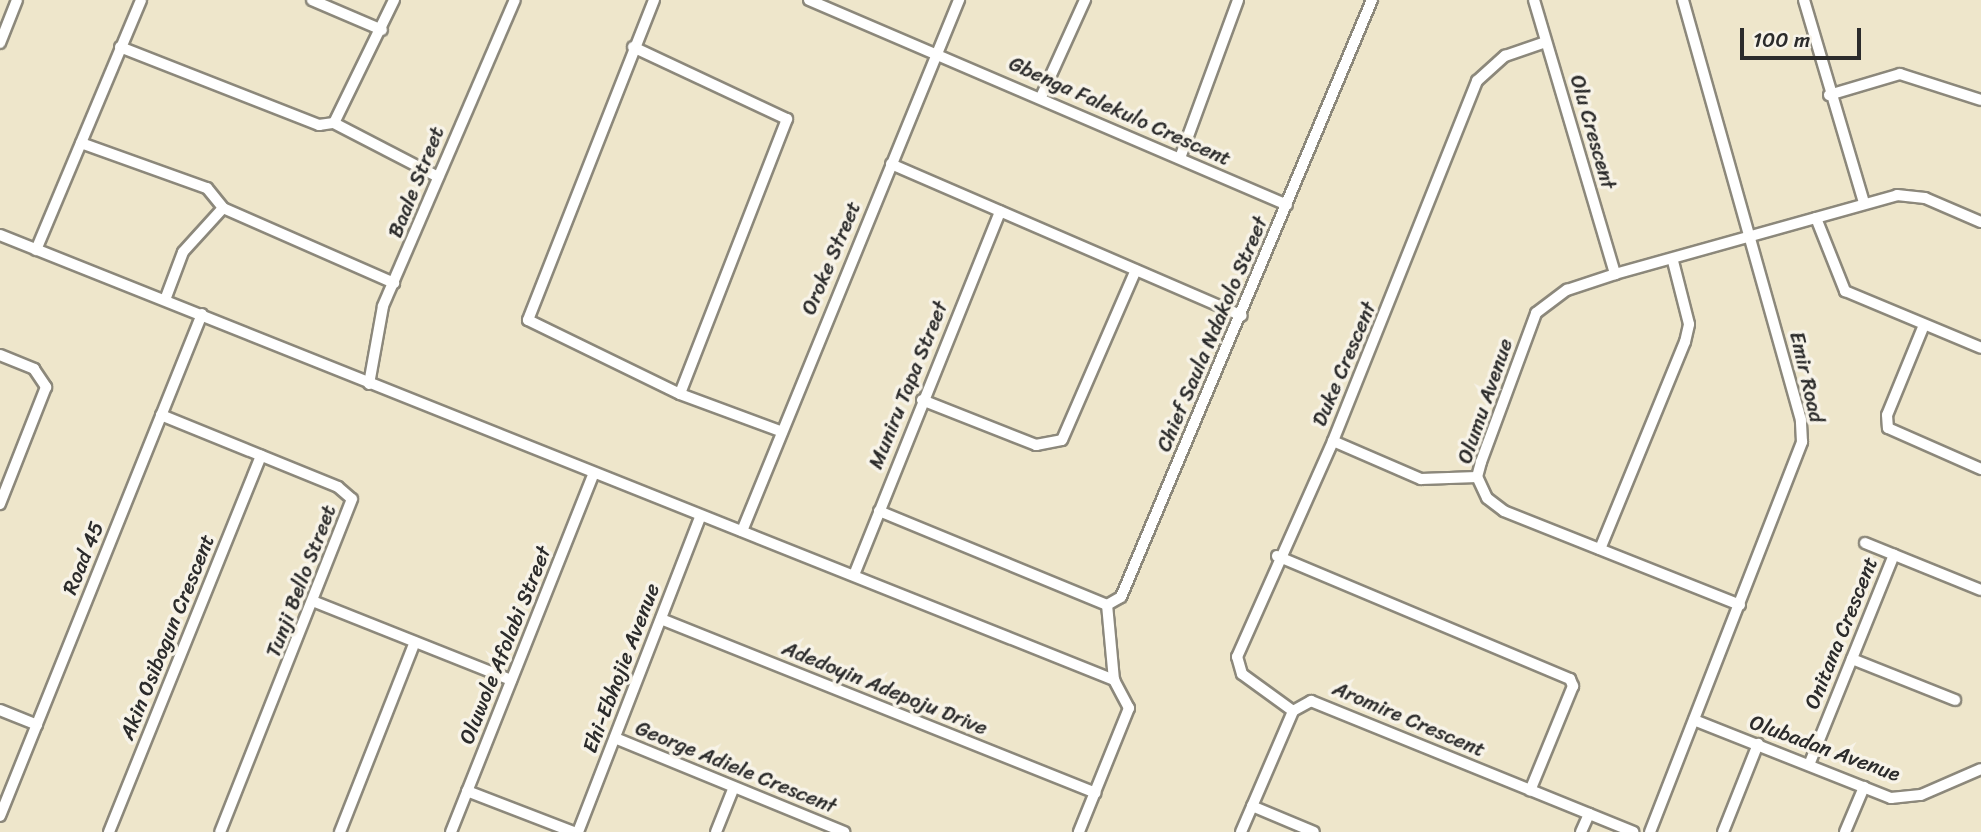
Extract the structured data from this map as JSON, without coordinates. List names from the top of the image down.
{
  "streets": {
    "street": [
      "Gbenga Falekulo Crescent",
      "Olu Crescent",
      "Baale Street",
      "Oroke Street",
      "Chief Saula Ndakolo Street",
      "Duke Crescent",
      "Emir Road",
      "Muniru Tapa Street",
      "Olumu Avenue",
      "Road 45",
      "Tunji Bello Street",
      "Onitana Crescent",
      "Akin Osibogun Crescent",
      "Oluwole Afolabi Street",
      "Ehi-Ebhojie Avenue",
      "Adedoyin Adepoju Drive",
      "Aromire Crescent",
      "Olubadan Avenue",
      "George Adiele Crescent"
    ]
  },
  "crossings": [
    ["Gbenga Falekulo Crescent", "Oroke Street"],
    ["Gbenga Falekulo Crescent", "Chief Saula Ndakolo Street"],
    ["Olu Crescent", "Duke Crescent"],
    ["Olu Crescent", "Olumu Avenue"],
    ["Duke Crescent", "Aromire Crescent"],
    ["Emir Road", "Olumu Avenue"],
    ["Emir Road", "Olubadan Avenue"],
    ["Road 45", "Tunji Bello Street"],
    ["Tunji Bello Street", "Akin Osibogun Crescent"],
    ["Onitana Crescent", "Olubadan Avenue"],
    ["Ehi-Ebhojie Avenue", "Adedoyin Adepoju Drive"],
    ["Ehi-Ebhojie Avenue", "George Adiele Crescent"]
  ],
  "scale_bar": "100 m"
}
